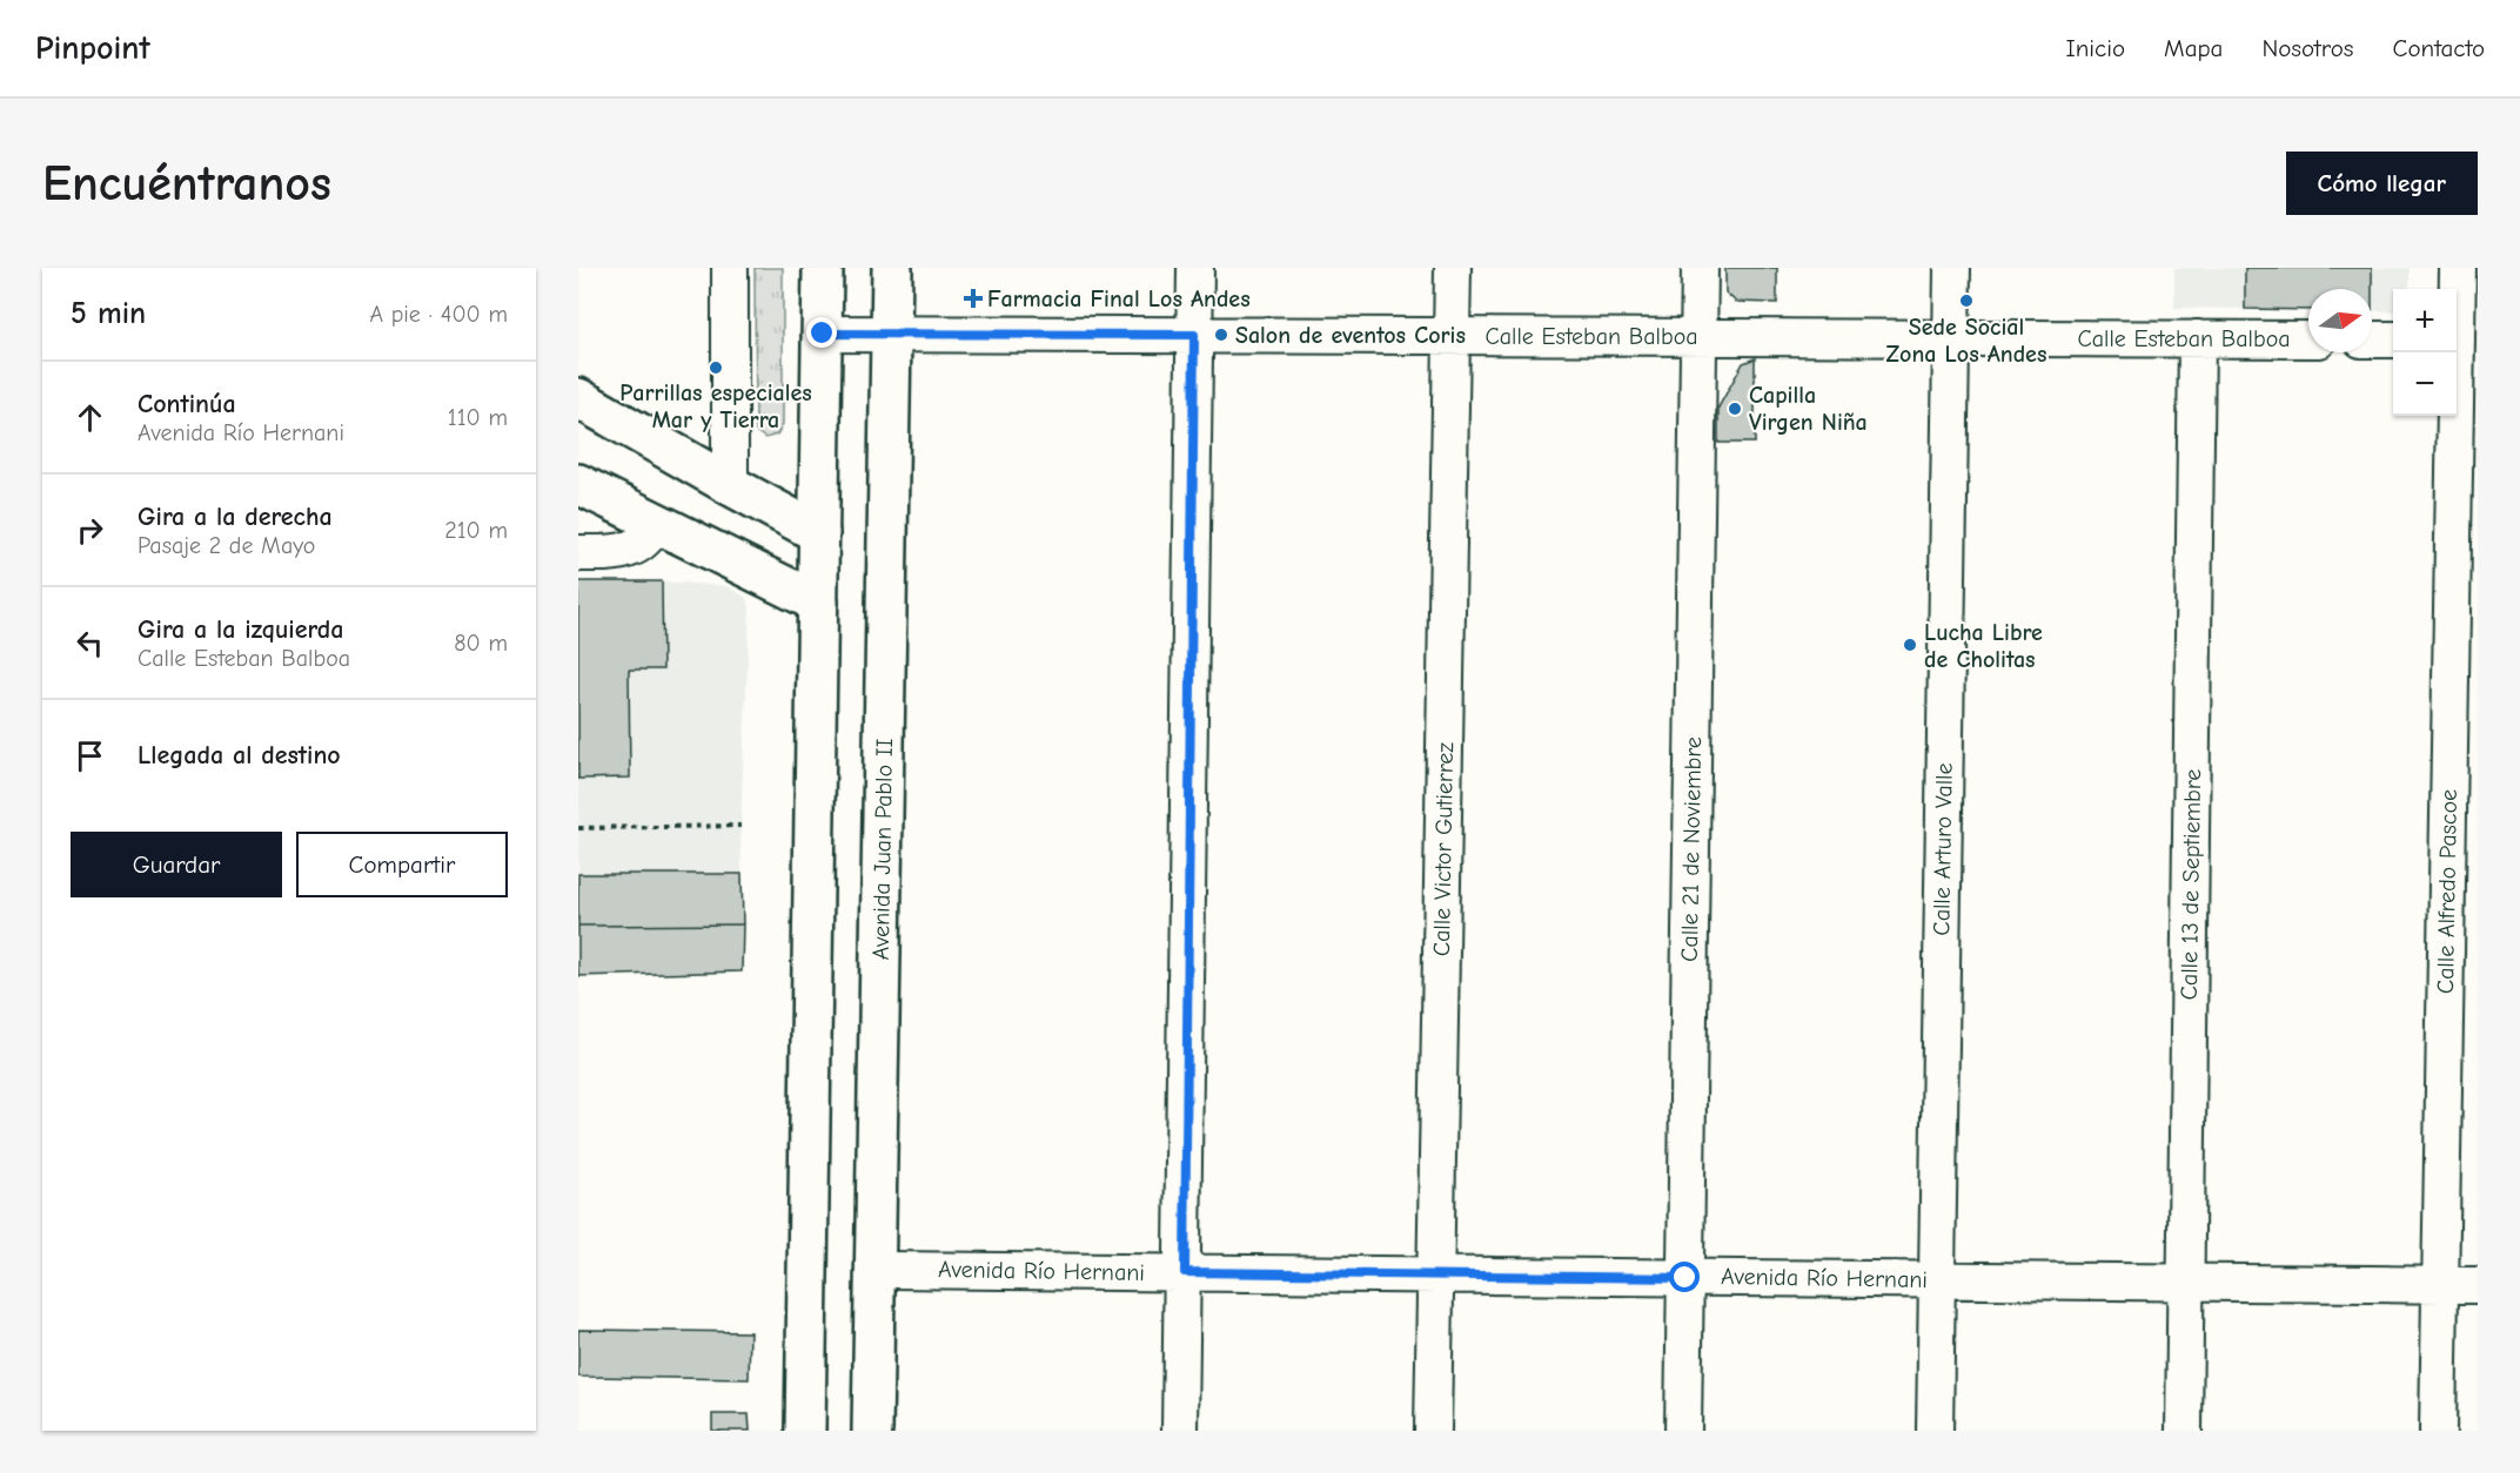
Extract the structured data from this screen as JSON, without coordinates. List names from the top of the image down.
{
  "streets": {
    "main road": ["Avenida Juan Pablo II"],
    "street": [
      "Calle Esteban Balboa",
      "Calle Victor Gutierrez",
      "Calle 21 de Noviembre",
      "Calle Arturo Valle",
      "Calle 13 de Septiembre",
      "Calle Alfredo Pascoe",
      "Avenida Río Hernani"
    ]
  },
  "crossings": [
    ["Calle Esteban Balboa", "Avenida Juan Pablo II"],
    ["Calle Esteban Balboa", "Calle Victor Gutierrez"],
    ["Calle Esteban Balboa", "Calle 21 de Noviembre"],
    ["Calle Esteban Balboa", "Calle Arturo Valle"],
    ["Calle Esteban Balboa", "Calle 13 de Septiembre"],
    ["Avenida Juan Pablo II", "Avenida Río Hernani"],
    ["Calle Victor Gutierrez", "Avenida Río Hernani"],
    ["Calle 21 de Noviembre", "Avenida Río Hernani"],
    ["Calle Arturo Valle", "Avenida Río Hernani"],
    ["Calle 13 de Septiembre", "Avenida Río Hernani"],
    ["Calle Alfredo Pascoe", "Avenida Río Hernani"]
  ],
  "places": {
    "health": ["Farmacia Final Los Andes"],
    "other": [
      "Sede Social Zona Los Andes",
      "Salon de eventos Coris",
      "Parrillas especiales Mar y Tierra",
      "Capilla Virgen Niña",
      "Lucha Libre de Cholitas"
    ]
  },
  "north": "right",
  "page": {
    "header": "Pinpoint",
    "nav": [
      "Inicio",
      "Mapa",
      "Nosotros",
      "Contacto"
    ],
    "buttons": [
      "Cómo llegar",
      ["Guardar", "Compartir"]
    ],
    "title": "Encuéntranos",
    "heading": ["5 min", "A pie · 400 m"],
    "map_buttons": ["+", "−"],
    "list": [
      ["Continúa", "Avenida Río Hernani", "110 m"],
      ["Gira a la derecha", "Pasaje 2 de Mayo", "210 m"],
      ["Gira a la izquierda", "Calle Esteban Balboa", "80 m"],
      "Llegada al destino"
    ]
  }
}
